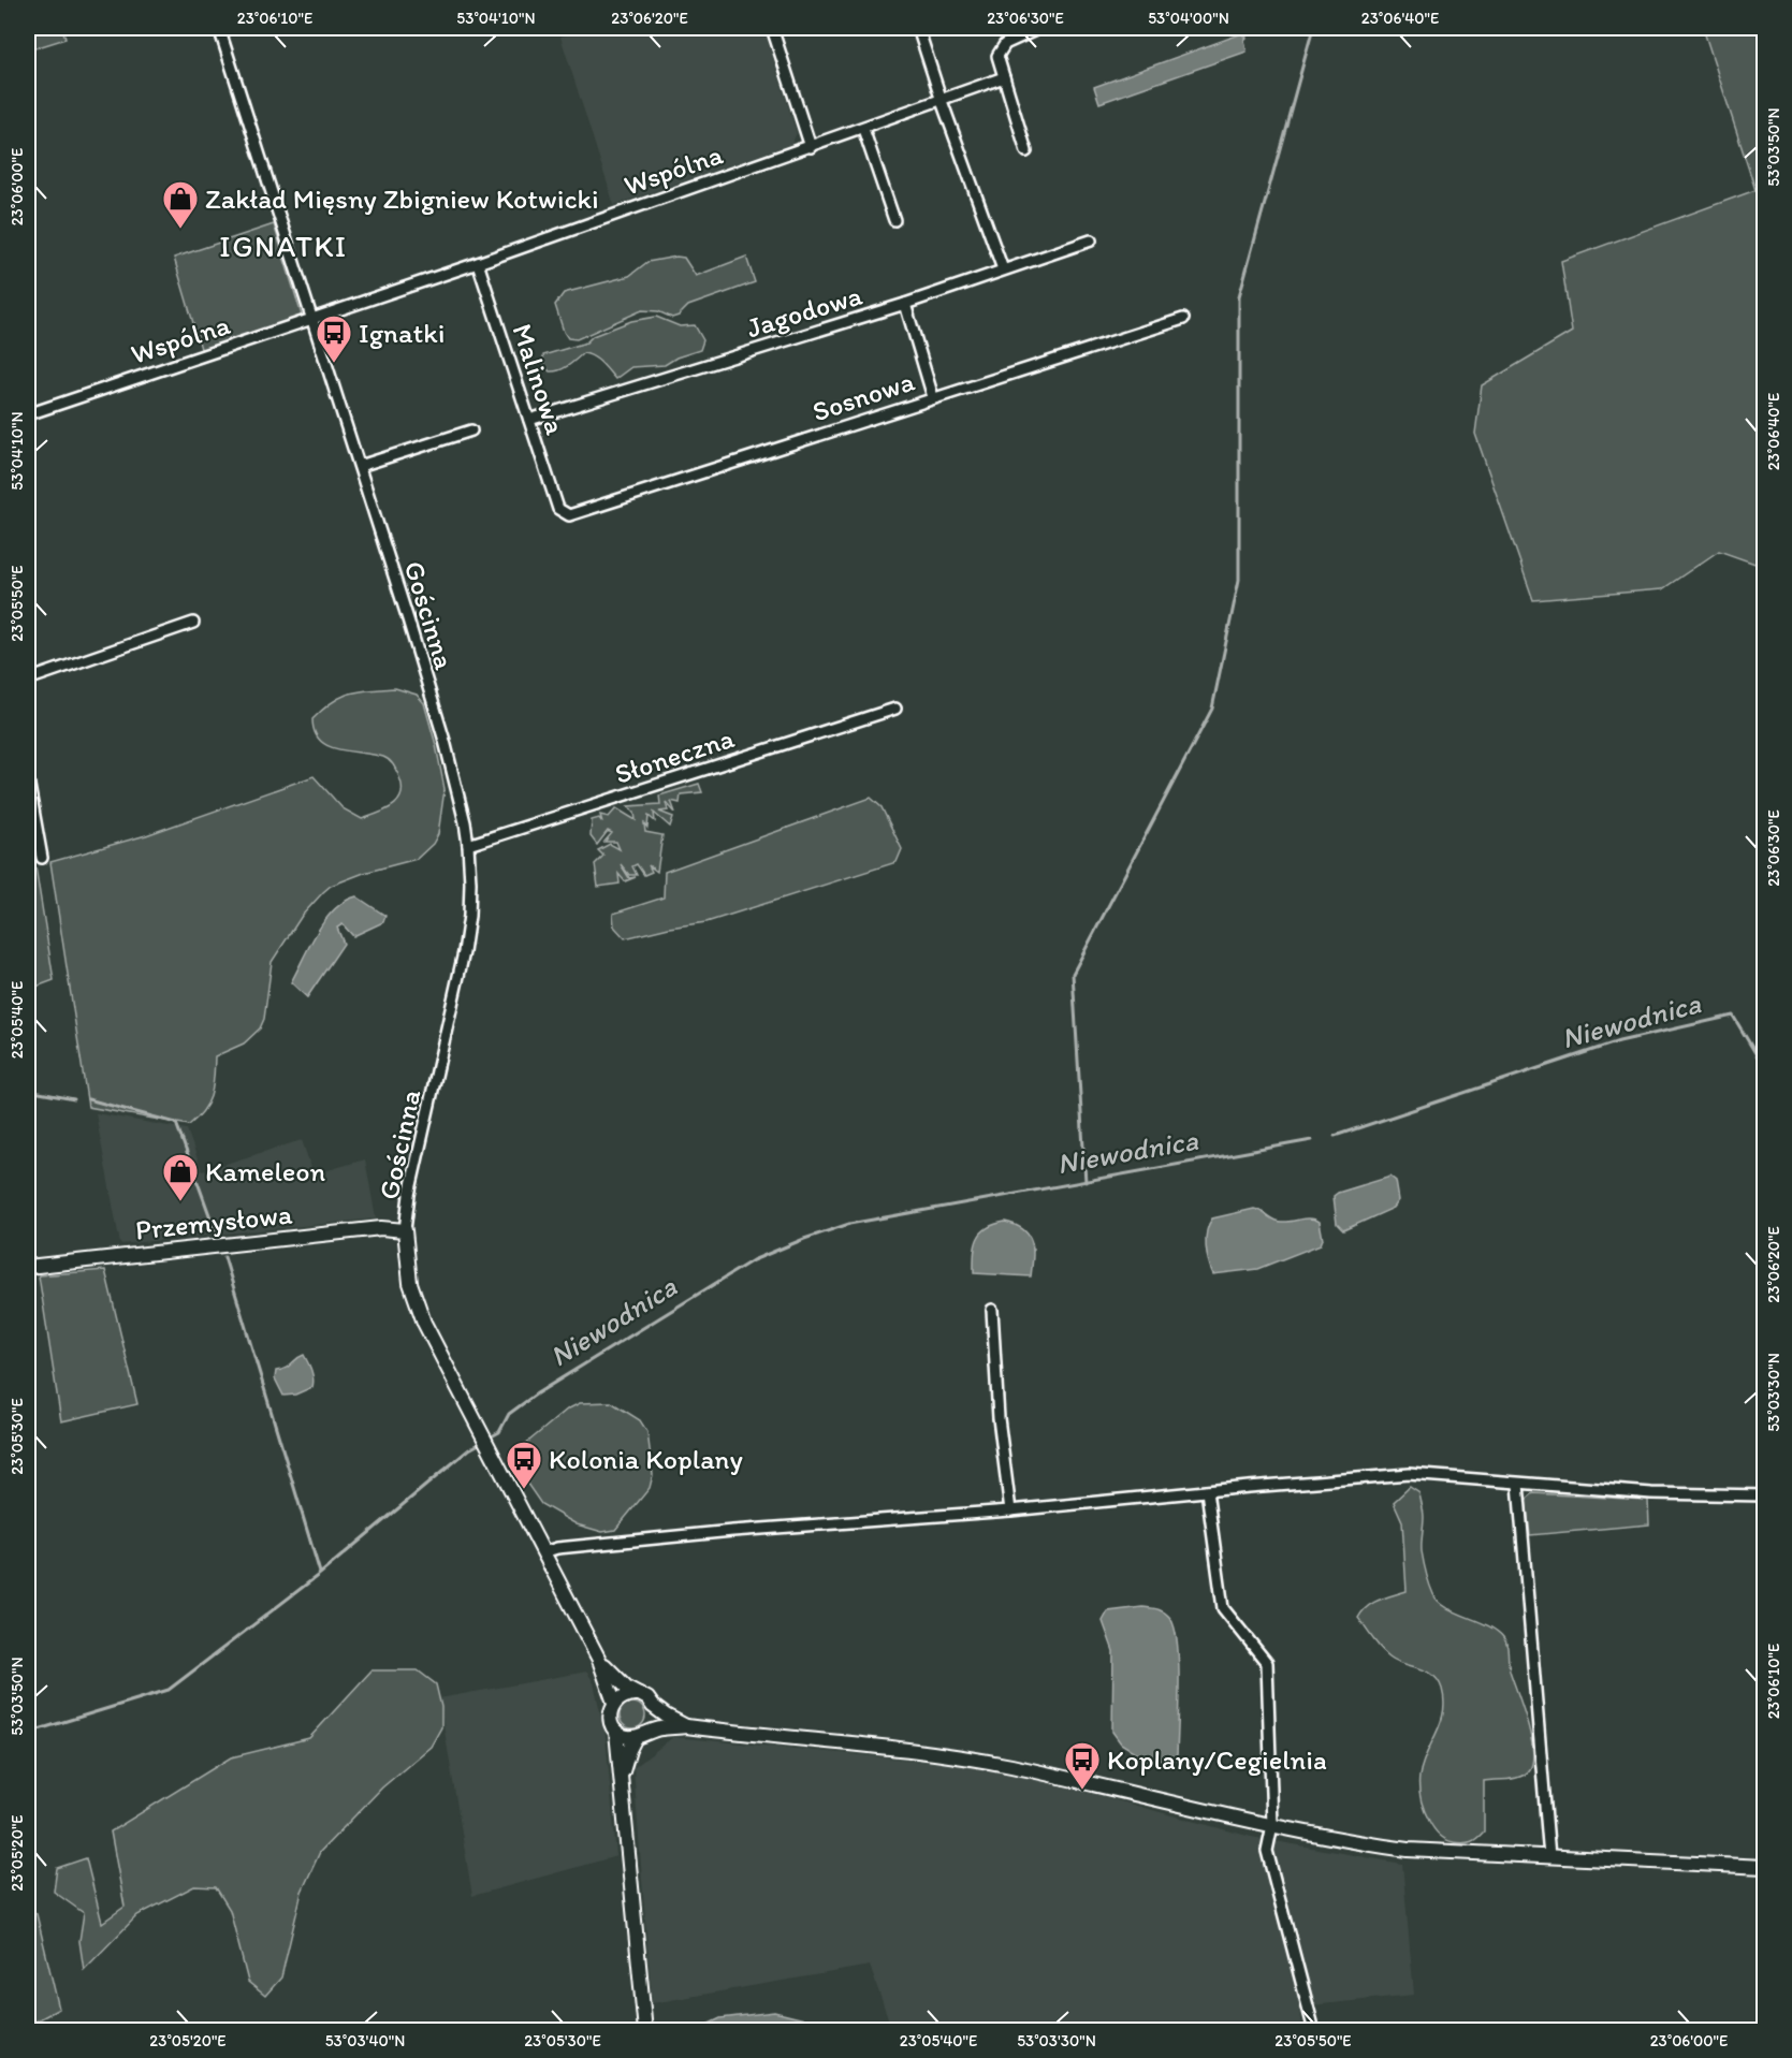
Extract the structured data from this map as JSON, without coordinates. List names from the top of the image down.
{
  "streets": {
    "street": [
      "Wspólna",
      "Jagodowa",
      "Malinowa",
      "Sosnowa",
      "Gościnna",
      "Słoneczna",
      "Przemysłowa"
    ]
  },
  "crossings": [
    ["Wspólna", "Malinowa"],
    ["Wspólna", "Gościnna"],
    ["Jagodowa", "Malinowa"],
    ["Malinowa", "Sosnowa"],
    ["Gościnna", "Słoneczna"],
    ["Gościnna", "Przemysłowa"]
  ],
  "districts": ["IGNATKI"],
  "water": ["Niewodnica"],
  "places": {
    "shop": ["Zakład Mięsny Zbigniew Kotwicki", "Kameleon"],
    "bus stop": ["Ignatki", "Kolonia Koplany", "Koplany/Cegielnia"]
  },
  "coordinates": [
    "23°06'10\"E",
    "53°04'10\"N",
    "23°06'20\"E",
    "23°06'30\"E",
    "53°04'00\"N",
    "23°06'40\"E",
    "53°03'50\"N",
    "23°06'00\"E",
    "23°05'50\"E",
    "23°05'40\"E",
    "53°03'30\"N",
    "23°05'30\"E",
    "23°05'20\"E",
    "53°03'40\"N"
  ]
}
